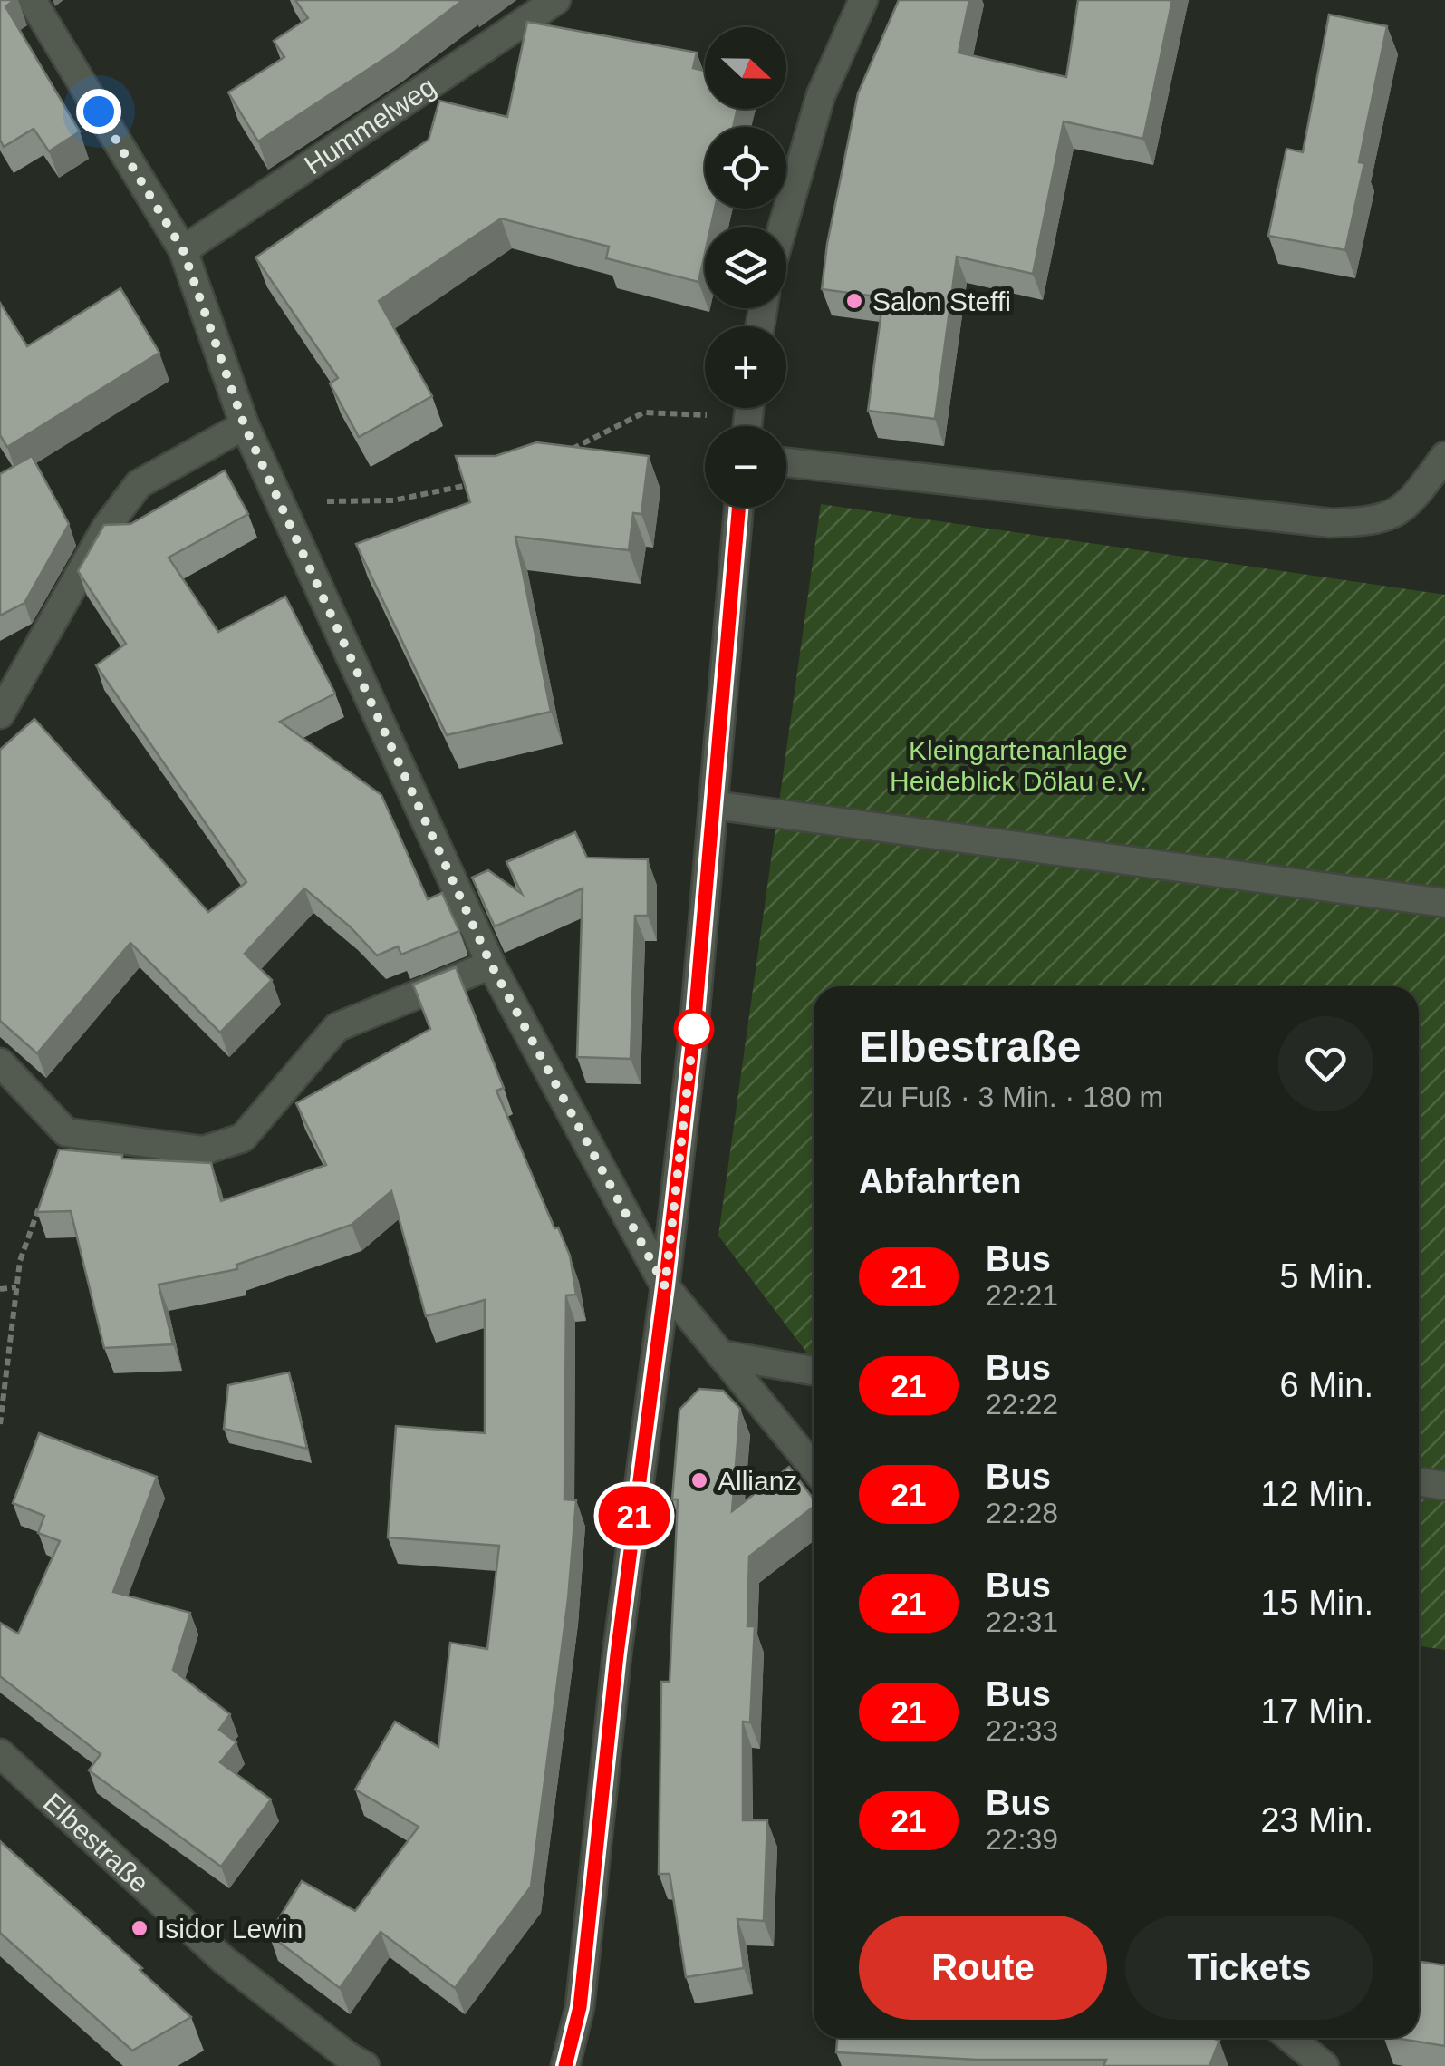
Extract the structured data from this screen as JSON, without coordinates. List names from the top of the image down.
{
  "streets": {
    "street": ["Hummelweg", "Elbestraße"]
  },
  "parks": ["Kleingartenanlage Heideblick Dölau e.V."],
  "places": ["Salon Steffi", "Allianz", "Isidor Lewin"],
  "lines": ["bus line 21"],
  "north": "right",
  "page": {
    "on_map": "21",
    "map_buttons": ["+", "−"],
    "heading": [
      ["Elbestraße", "Zu Fuß · 3 Min. · 180 m"],
      "Abfahrten"
    ],
    "list": [
      {
        "mark": "21",
        "name": "Bus",
        "note": "22:21",
        "value": "5 Min."
      },
      {
        "mark": "21",
        "name": "Bus",
        "note": "22:22",
        "value": "6 Min."
      },
      {
        "mark": "21",
        "name": "Bus",
        "note": "22:28",
        "value": "12 Min."
      },
      {
        "mark": "21",
        "name": "Bus",
        "note": "22:31",
        "value": "15 Min."
      },
      {
        "mark": "21",
        "name": "Bus",
        "note": "22:33",
        "value": "17 Min."
      },
      {
        "mark": "21",
        "name": "Bus",
        "note": "22:39",
        "value": "23 Min."
      }
    ],
    "buttons": ["Route", "Tickets"]
  }
}
